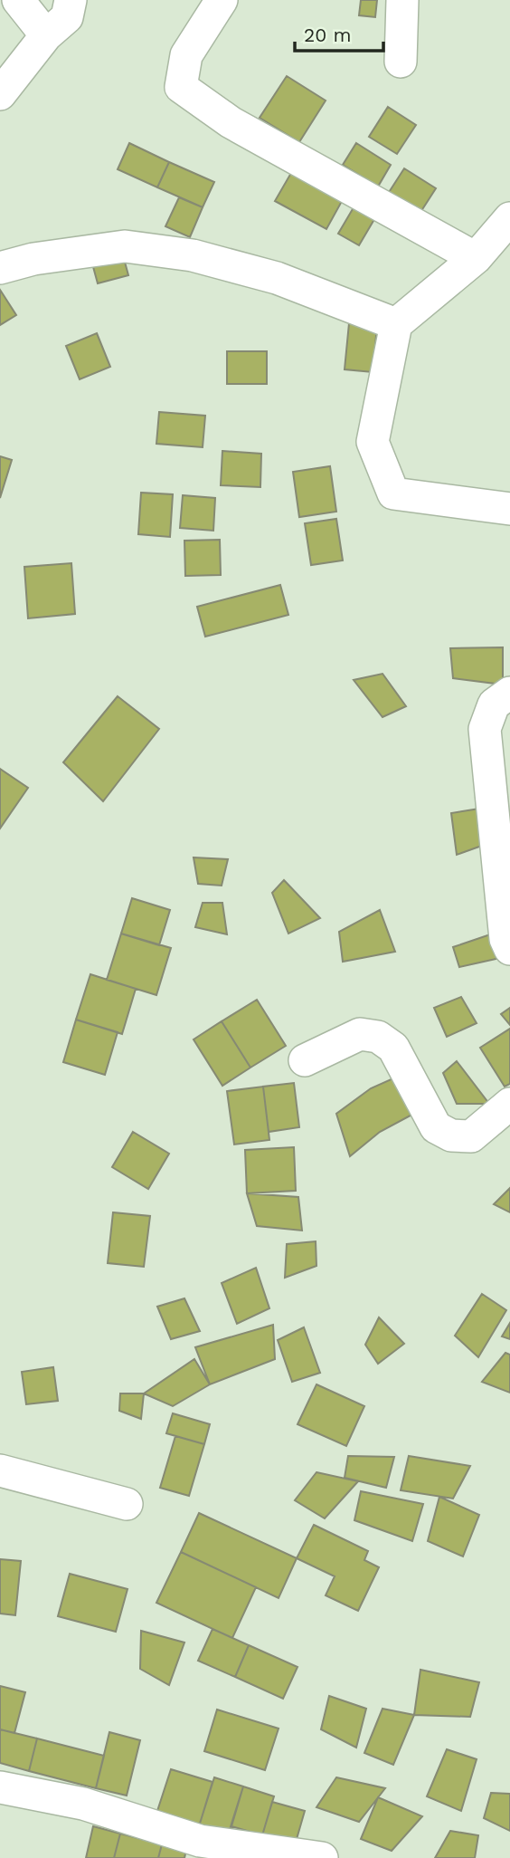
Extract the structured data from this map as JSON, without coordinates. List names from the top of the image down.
{
  "scale_bar": "20 m"
}
